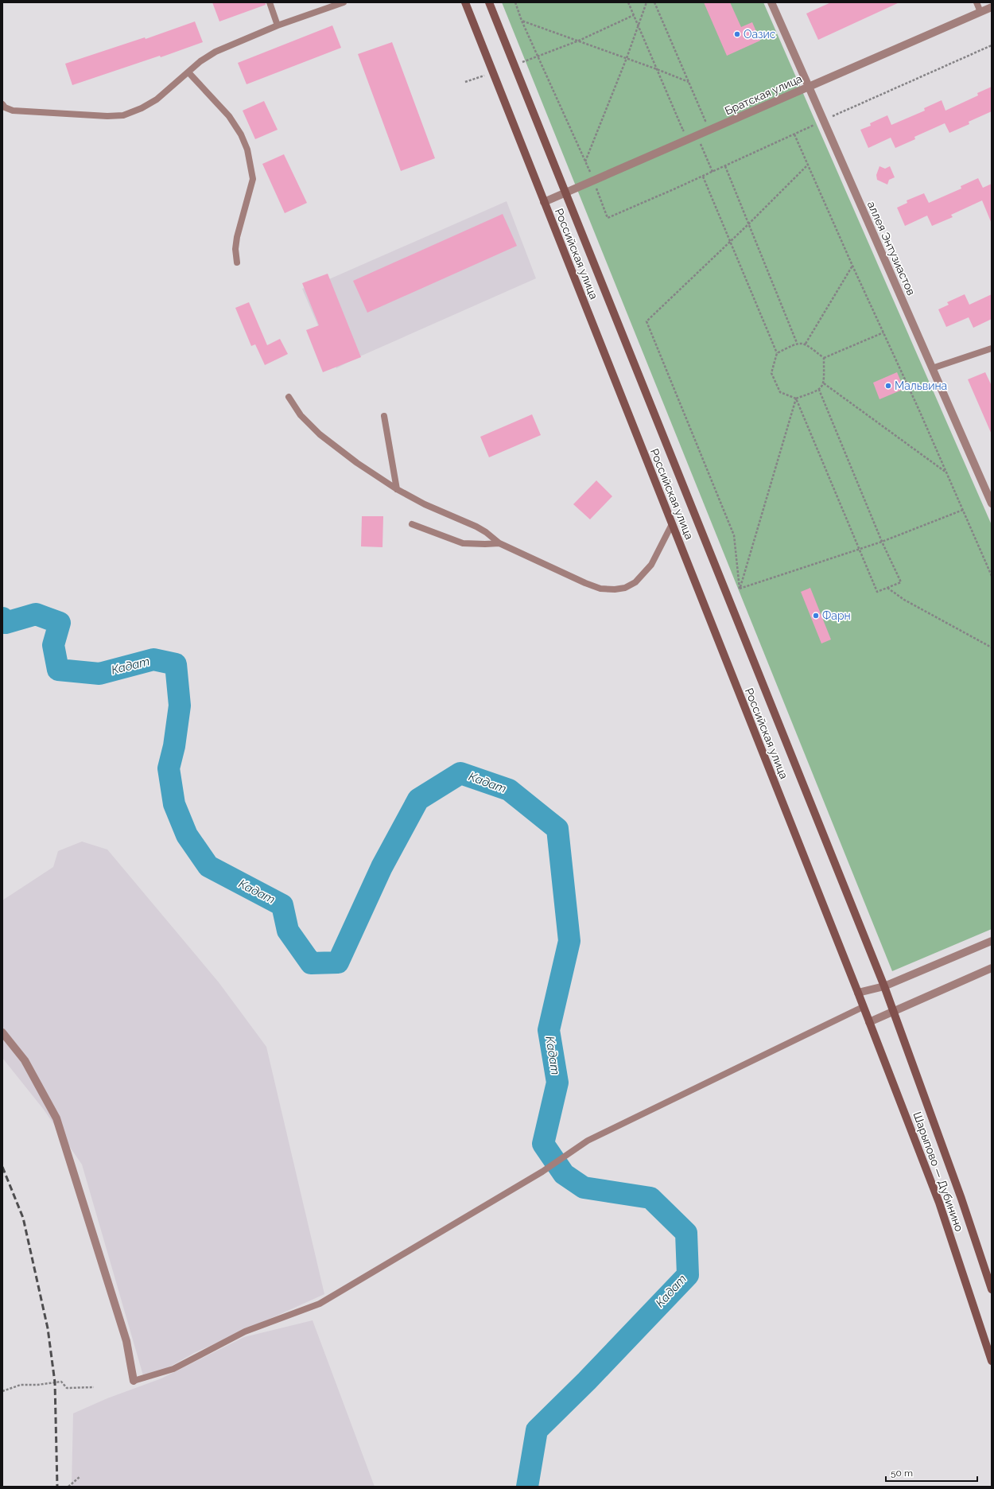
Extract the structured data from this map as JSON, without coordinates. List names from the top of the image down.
{
  "streets": {
    "main road": ["Российская улица", "Шарыпово — Дубинино"],
    "street": ["Братская улица", "аллея Энтузиастов"]
  },
  "crossings": [
    ["Братская улица", "аллея Энтузиастов"],
    ["Братская улица", "Российская улица"],
    ["Российская улица", "Шарыпово — Дубинино"]
  ],
  "water": ["Кадат"],
  "places": ["Оазис", "Мальвина", "Фарн"],
  "scale_bar": "50 m"
}
